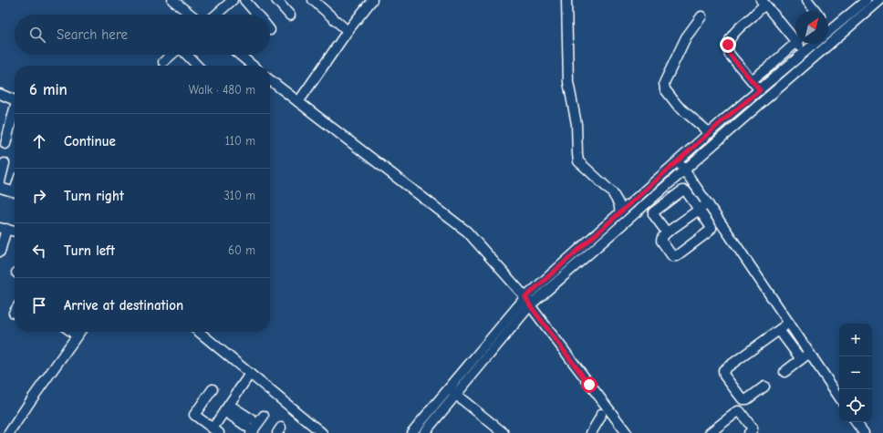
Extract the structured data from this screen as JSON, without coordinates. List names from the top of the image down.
{
  "north": "top right",
  "page": {
    "search": "Search here",
    "heading": ["6 min", "Walk · 480 m"],
    "list": [
      ["Continue", "110 m"],
      ["Turn right", "310 m"],
      ["Turn left", "60 m"],
      "Arrive at destination"
    ],
    "map_buttons": ["+", "−"]
  }
}
